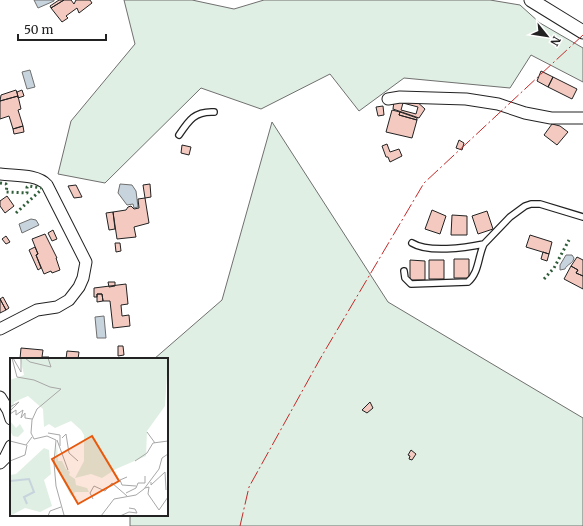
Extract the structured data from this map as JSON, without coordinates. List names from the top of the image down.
{
  "scale_bar": "50 m",
  "north": "bottom right"
}
